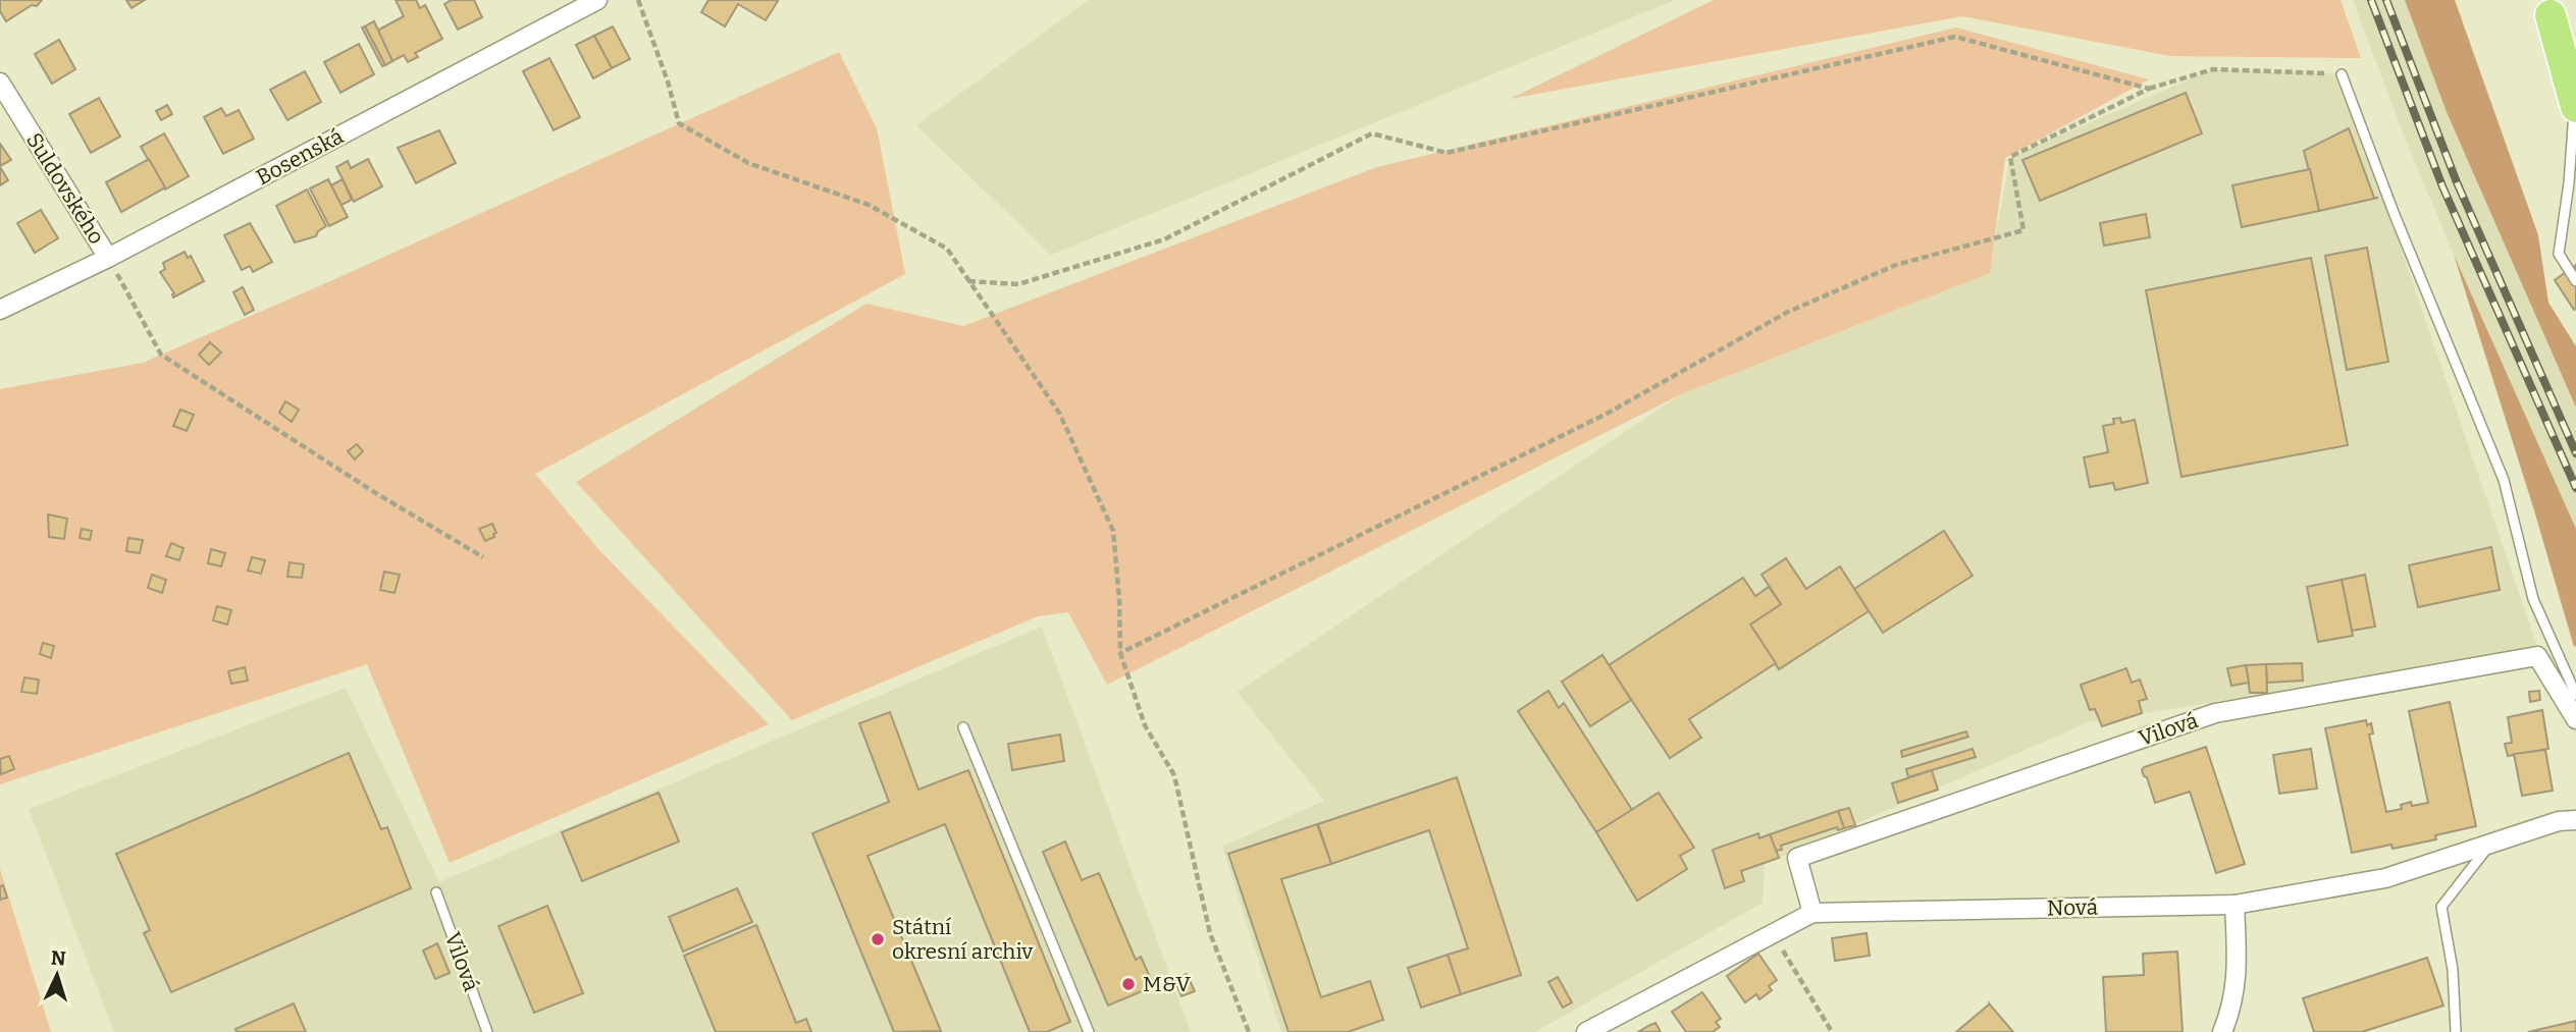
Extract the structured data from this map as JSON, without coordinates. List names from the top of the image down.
{
  "streets": {
    "street": [
      "Bosenská",
      "Suldovského",
      "Vilová",
      "Nová"
    ]
  },
  "crossings": [
    ["Bosenská", "Suldovského"],
    ["Vilová", "Nová"]
  ],
  "places": ["Státní okresní archiv", "M&V"],
  "north": "top"
}
